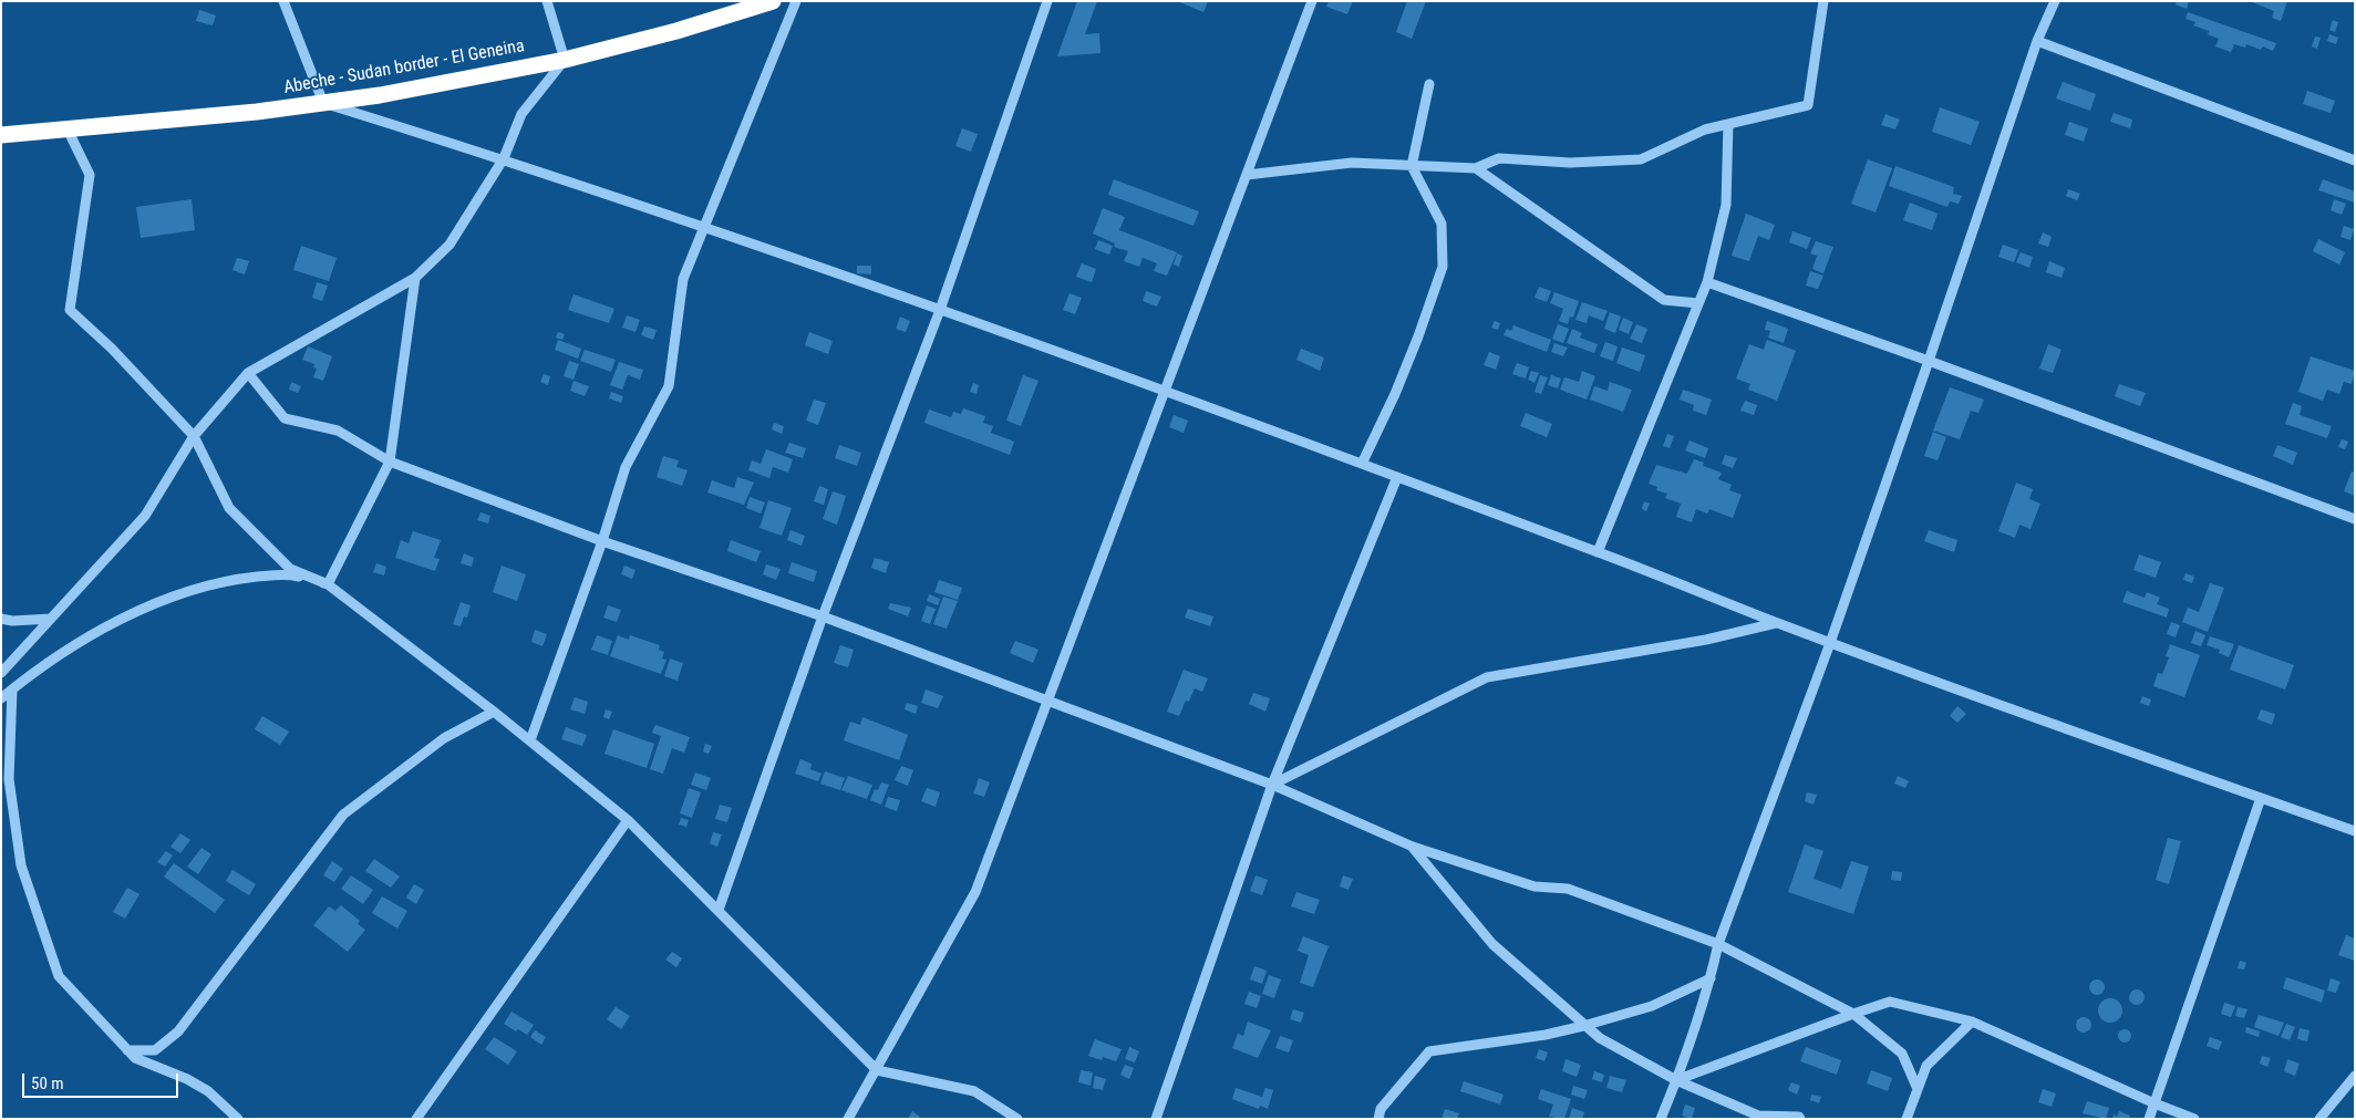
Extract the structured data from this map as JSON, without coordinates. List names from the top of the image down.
{
  "streets": {
    "highway": ["Abeche - Sudan border - El Geneina"]
  },
  "scale_bar": "50 m"
}
